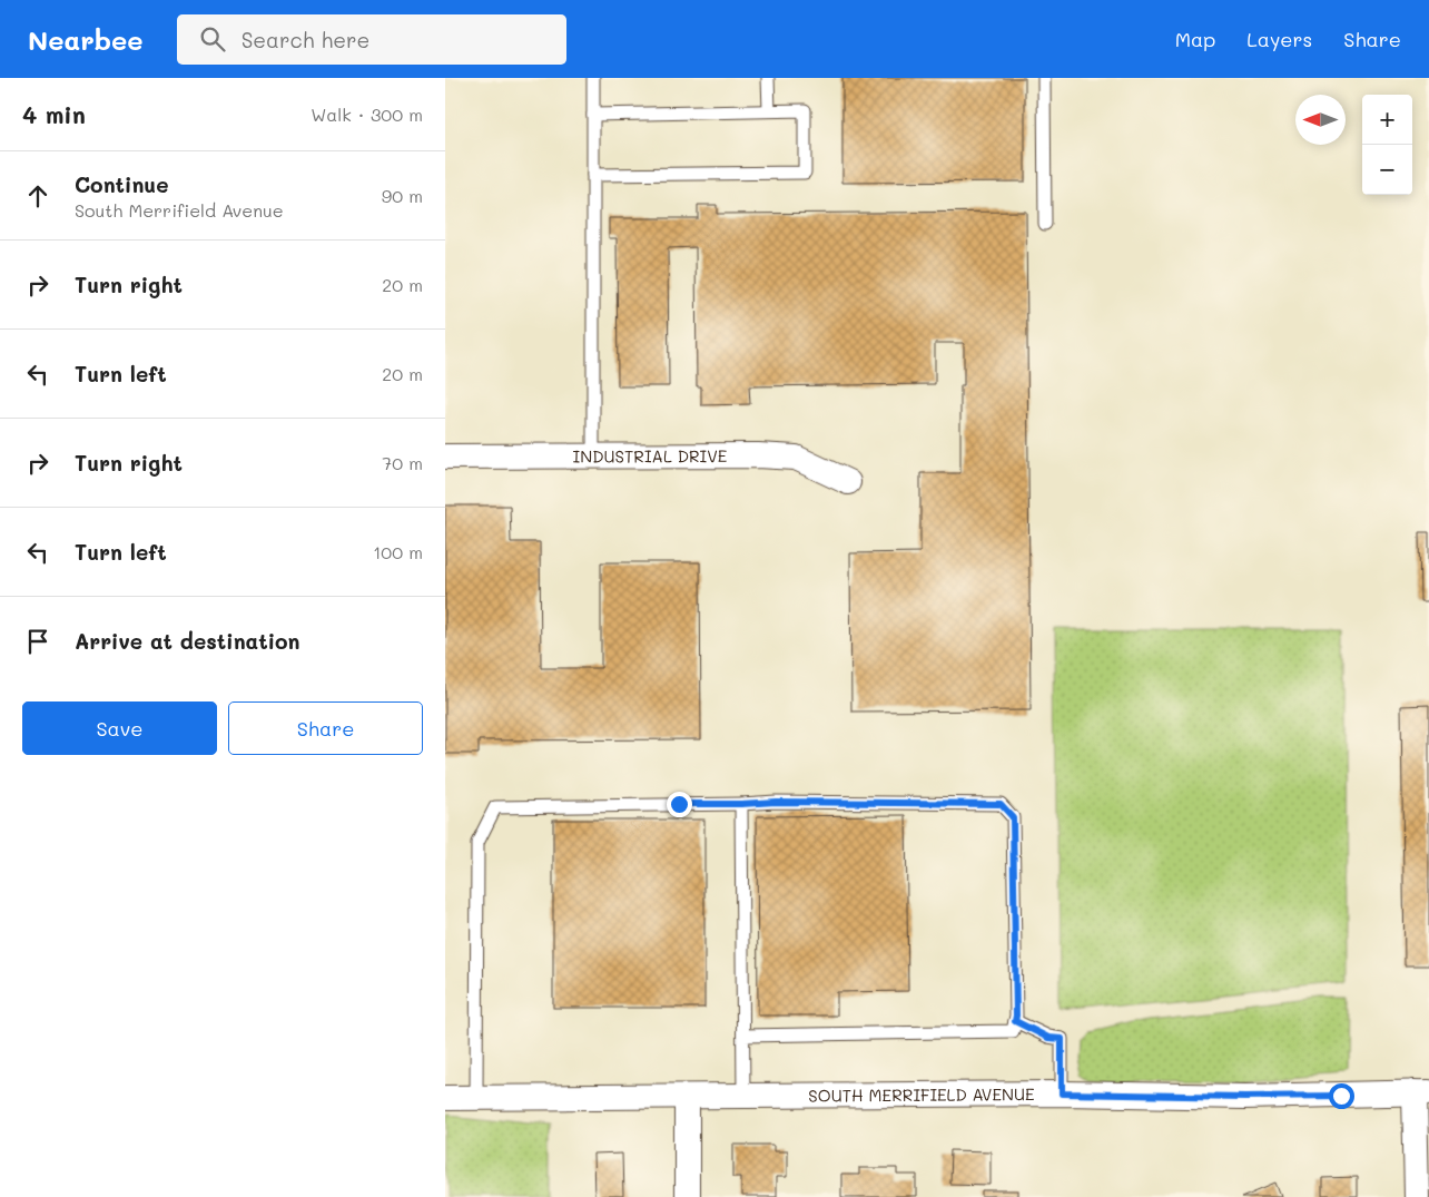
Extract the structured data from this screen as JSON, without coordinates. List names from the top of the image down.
{
  "streets": {
    "street": ["INDUSTRIAL DRIVE", "SOUTH MERRIFIELD AVENUE"]
  },
  "north": "left",
  "page": {
    "header": "Nearbee",
    "search": "Search here",
    "nav": ["Map", "Layers", "Share"],
    "heading": ["4 min", "Walk · 300 m"],
    "map_buttons": ["+", "−"],
    "list": [
      ["Continue", "South Merrifield Avenue", "90 m"],
      ["Turn right", "20 m"],
      ["Turn left", "20 m"],
      ["Turn right", "70 m"],
      ["Turn left", "100 m"],
      "Arrive at destination"
    ],
    "buttons": ["Save", "Share"]
  }
}
